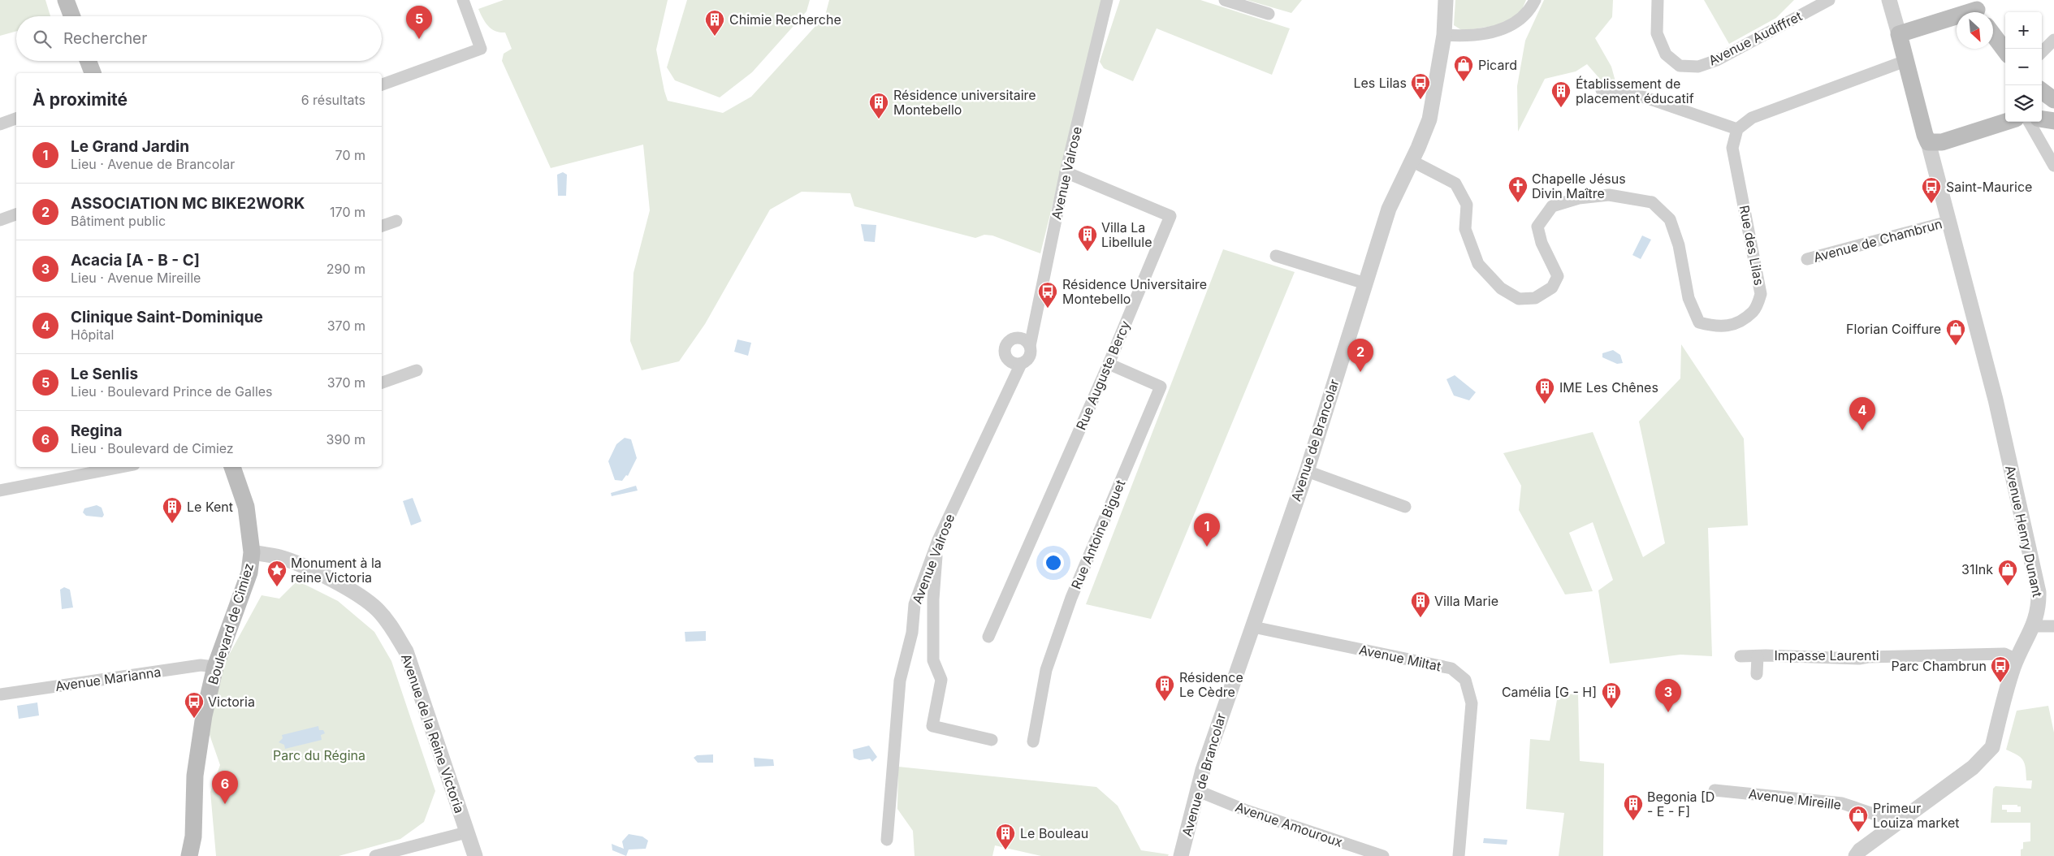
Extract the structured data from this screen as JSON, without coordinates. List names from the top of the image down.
{
  "streets": {
    "main road": ["Boulevard de Cimiez"],
    "street": [
      "Avenue Audiffret",
      "Avenue Valrose",
      "Avenue de Chambrun",
      "Rue des Lilas",
      "Rue Auguste Bercy",
      "Avenue de Brancolar",
      "Avenue Henry Dunant",
      "Rue Antoine Biguet",
      "Impasse Laurenti",
      "Avenue Miltat",
      "Avenue Marianna",
      "Avenue de la Reine Victoria",
      "Avenue Mireille",
      "Avenue Amouroux"
    ]
  },
  "crossings": [
    ["Avenue Valrose", "Rue Auguste Bercy"],
    ["Avenue de Chambrun", "Avenue Henry Dunant"],
    ["Rue des Lilas", "Avenue de Brancolar"],
    ["Rue Auguste Bercy", "Rue Antoine Biguet"],
    ["Avenue de Brancolar", "Avenue Miltat"],
    ["Avenue de Brancolar", "Avenue Amouroux"],
    ["Avenue Henry Dunant", "Impasse Laurenti"],
    ["Avenue Henry Dunant", "Avenue Mireille"],
    ["Boulevard de Cimiez", "Avenue Marianna"],
    ["Boulevard de Cimiez", "Avenue de la Reine Victoria"]
  ],
  "parks": ["Parc du Régina"],
  "places": {
    "building": [
      "Chimie Recherche",
      "Établissement de placement éducatif",
      "Résidence universitaire Montebello",
      "Villa La Libellule",
      "IME Les Chênes",
      "Le Kent",
      "Villa Marie",
      "Résidence Le Cèdre",
      "Camélia [G - H]",
      "Begonia [D - E - F]",
      "Le Bouleau"
    ],
    "shop": [
      "Picard",
      "Florian Coiffure",
      "31Ink",
      "Primeur Louiza market"
    ],
    "bus stop": [
      "Les Lilas",
      "Saint-Maurice",
      "Résidence Universitaire Montebello",
      "Parc Chambrun",
      "Victoria"
    ],
    "church": ["Chapelle Jésus Divin Maître"],
    "place": ["Monument à la reine Victoria"]
  },
  "north": "bottom right",
  "page": {
    "pins": [
      "5",
      "2",
      "4",
      "1",
      "3",
      "6"
    ],
    "map_buttons": ["+", "−"],
    "search": "Rechercher",
    "heading": ["À proximité", "6 résultats"],
    "list": [
      {
        "mark": "1",
        "name": "Le Grand Jardin",
        "note": "Lieu · Avenue de Brancolar",
        "value": "70 m"
      },
      {
        "mark": "2",
        "name": "ASSOCIATION MC BIKE2WORK",
        "note": "Bâtiment public",
        "value": "170 m"
      },
      {
        "mark": "3",
        "name": "Acacia [A - B - C]",
        "note": "Lieu · Avenue Mireille",
        "value": "290 m"
      },
      {
        "mark": "4",
        "name": "Clinique Saint-Dominique",
        "note": "Hôpital",
        "value": "370 m"
      },
      {
        "mark": "5",
        "name": "Le Senlis",
        "note": "Lieu · Boulevard Prince de Galles",
        "value": "370 m"
      },
      {
        "mark": "6",
        "name": "Regina",
        "note": "Lieu · Boulevard de Cimiez",
        "value": "390 m"
      }
    ]
  }
}
